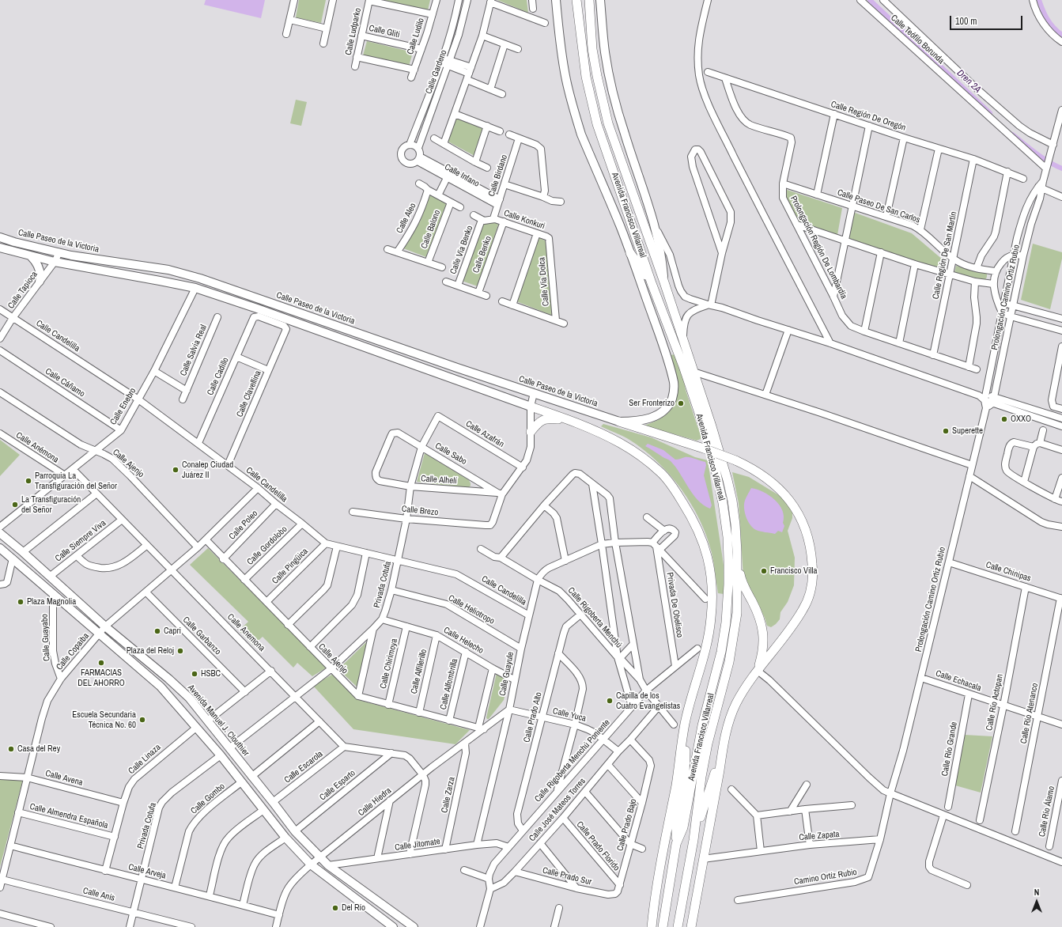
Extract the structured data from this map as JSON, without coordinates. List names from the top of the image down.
{
  "streets": {
    "highway": ["Avenida Francisco Villarreal"],
    "main road": ["Calle Paseo de la Victoria", "Avenida Manuel J. Clouthier"],
    "street": [
      "Calle Ludparko",
      "Calle Gliti",
      "Calle Ludilo",
      "Calle Teófilo Borunda",
      "Calle Gardeno",
      "Calle Región De Oregón",
      "Calle Infano",
      "Calle Birdano",
      "Calle Paseo De San Carlos",
      "Calle Aleo",
      "Calle Konkuri",
      "Calle Balono",
      "Prolongación Región De Lombardía",
      "Calle Vía Benko",
      "Calle Benko",
      "Calle Región De San Martín",
      "Calle Vía Dolca",
      "Calle Tapioca",
      "Prolongación Camino Ortiz Rubio",
      "Calle Candelilla",
      "Calle Salvia Real",
      "Calle Cadillo",
      "Calle Cáñamo",
      "Calle Clavellina",
      "Calle Enebro",
      "Calle Azafrán",
      "Calle Anémona",
      "Calle Sabo",
      "Calle Ajenjo",
      "Calle Alhelí",
      "Calle Brezo",
      "Calle Poleo",
      "Calle Siempre Viva",
      "Calle Gordolobo",
      "Calle Pingüica",
      "Calle Chinipas",
      "Privada Cotufa",
      "Privada De Obelisco",
      "Calle Heliotropo",
      "Calle Rigoberta Menchú",
      "Calle Anemona",
      "Calle Garbanzo",
      "Calle Guayabo",
      "Calle Helecho",
      "Calle Copaiba",
      "Calle Chirimoya",
      "Calle Alfilerillo",
      "Calle Guayule",
      "Calle Echacala",
      "Calle Alfombrilla",
      "Calle Río Actopan",
      "Calle Río Atenanco",
      "Calle Yuca",
      "Calle Prado Alto",
      "Calle Río Grande",
      "Calle Linaza",
      "Calle Rigoberta Menchú Poniente",
      "Calle Escarola",
      "Calle Avena",
      "Calle Esparto",
      "Calle Zarza",
      "Calle Gombo",
      "Calle Hiedra",
      "Calle José Mateos Torres",
      "Calle Río Álamo",
      "Calle Almendra Española",
      "Calle Prado Bajo",
      "Calle Zapata",
      "Calle Jitomate",
      "Calle Prado Florido",
      "Calle Arveja",
      "Calle Prado Sur",
      "Camino Ortíz Rubio",
      "Calle Anís"
    ]
  },
  "crossings": [
    ["Calle Ludparko", "Calle Gliti"],
    ["Calle Gliti", "Calle Ludilo"],
    ["Calle Gardeno", "Calle Infano"],
    ["Calle Región De Oregón", "Prolongación Región De Lombardía"],
    ["Calle Región De Oregón", "Calle Región De San Martín"],
    ["Calle Infano", "Calle Birdano"],
    ["Calle Birdano", "Calle Konkuri"],
    ["Calle Paseo De San Carlos", "Prolongación Región De Lombardía"],
    ["Calle Paseo De San Carlos", "Calle Región De San Martín"],
    ["Calle Konkuri", "Calle Vía Benko"],
    ["Calle Konkuri", "Calle Benko"],
    ["Calle Konkuri", "Calle Vía Dolca"],
    ["Calle Paseo de la Victoria", "Calle Tapioca"],
    ["Prolongación Región De Lombardía", "Calle Región De San Martín"],
    ["Calle Vía Benko", "Calle Benko"],
    ["Calle Tapioca", "Calle Candelilla"],
    ["Prolongación Camino Ortiz Rubio", "Calle Chinipas"],
    ["Prolongación Camino Ortiz Rubio", "Calle Echacala"],
    ["Prolongación Camino Ortiz Rubio", "Camino Ortíz Rubio"],
    ["Calle Candelilla", "Calle Cadillo"],
    ["Calle Candelilla", "Calle Clavellina"],
    ["Calle Candelilla", "Calle Enebro"],
    ["Calle Candelilla", "Calle Poleo"],
    ["Calle Candelilla", "Calle Gordolobo"],
    ["Calle Candelilla", "Calle Pingüica"],
    ["Calle Candelilla", "Privada Cotufa"],
    ["Calle Candelilla", "Calle Copaiba"],
    ["Calle Candelilla", "Calle Guayule"],
    ["Calle Salvia Real", "Calle Enebro"],
    ["Calle Cadillo", "Calle Clavellina"],
    ["Calle Cáñamo", "Calle Enebro"],
    ["Calle Enebro", "Calle Anémona"],
    ["Calle Enebro", "Calle Ajenjo"],
    ["Calle Enebro", "Calle Anemona"],
    ["Calle Azafrán", "Privada Cotufa"],
    ["Calle Sabo", "Calle Alhelí"],
    ["Calle Sabo", "Calle Brezo"],
    ["Calle Sabo", "Privada Cotufa"],
    ["Calle Ajenjo", "Calle Poleo"],
    ["Calle Ajenjo", "Calle Gordolobo"],
    ["Calle Ajenjo", "Calle Pingüica"],
    ["Calle Ajenjo", "Privada Cotufa"],
    ["Calle Ajenjo", "Calle Copaiba"],
    ["Calle Ajenjo", "Calle Chirimoya"],
    ["Calle Ajenjo", "Calle Alfilerillo"],
    ["Calle Ajenjo", "Calle Alfombrilla"],
    ["Calle Ajenjo", "Calle Hiedra"],
    ["Calle Alhelí", "Calle Brezo"],
    ["Calle Alhelí", "Privada Cotufa"],
    ["Calle Brezo", "Privada Cotufa"],
    ["Calle Siempre Viva", "Calle Anemona"],
    ["Calle Siempre Viva", "Avenida Manuel J. Clouthier"],
    ["Calle Chinipas", "Calle Río Actopan"],
    ["Calle Chinipas", "Calle Río Atenanco"],
    ["Privada Cotufa", "Calle Heliotropo"],
    ["Privada Cotufa", "Calle Anemona"],
    ["Privada Cotufa", "Calle Helecho"],
    ["Privada Cotufa", "Avenida Manuel J. Clouthier"],
    ["Privada Cotufa", "Calle Arveja"],
    ["Privada Cotufa", "Calle Anís"],
    ["Calle Heliotropo", "Calle Guayule"],
    ["Calle Rigoberta Menchú", "Calle Guayule"],
    ["Calle Rigoberta Menchú", "Calle Prado Alto"],
    ["Calle Anemona", "Calle Copaiba"],
    ["Calle Anemona", "Calle Escarola"],
    ["Calle Garbanzo", "Calle Copaiba"],
    ["Calle Guayabo", "Calle Copaiba"],
    ["Calle Helecho", "Calle Chirimoya"],
    ["Calle Helecho", "Calle Alfilerillo"],
    ["Calle Helecho", "Calle Guayule"],
    ["Calle Helecho", "Calle Alfombrilla"],
    ["Calle Copaiba", "Avenida Manuel J. Clouthier"],
    ["Calle Copaiba", "Calle Avena"],
    ["Calle Copaiba", "Calle Almendra Española"],
    ["Calle Copaiba", "Calle Arveja"],
    ["Calle Copaiba", "Calle Anís"],
    ["Calle Guayule", "Calle Yuca"],
    ["Calle Guayule", "Calle Hiedra"],
    ["Calle Guayule", "Calle Jitomate"],
    ["Calle Echacala", "Calle Río Actopan"],
    ["Calle Echacala", "Calle Río Atenanco"],
    ["Calle Echacala", "Calle Río Grande"],
    ["Calle Yuca", "Calle Prado Alto"],
    ["Calle Yuca", "Calle Rigoberta Menchú Poniente"],
    ["Calle Yuca", "Calle Hiedra"],
    ["Calle Yuca", "Calle José Mateos Torres"],
    ["Calle Prado Alto", "Calle Rigoberta Menchú Poniente"],
    ["Avenida Manuel J. Clouthier", "Calle Escarola"],
    ["Avenida Manuel J. Clouthier", "Calle Esparto"],
    ["Avenida Manuel J. Clouthier", "Calle Hiedra"],
    ["Avenida Manuel J. Clouthier", "Calle Jitomate"],
    ["Calle Linaza", "Calle Avena"],
    ["Calle Linaza", "Calle Almendra Española"],
    ["Calle Linaza", "Calle Arveja"],
    ["Calle Rigoberta Menchú Poniente", "Calle José Mateos Torres"],
    ["Calle Rigoberta Menchú Poniente", "Calle Jitomate"],
    ["Calle Zarza", "Calle Hiedra"],
    ["Calle Zarza", "Calle Jitomate"],
    ["Calle Gombo", "Calle Arveja"],
    ["Calle Hiedra", "Calle Arveja"],
    ["Calle José Mateos Torres", "Calle Prado Bajo"],
    ["Calle José Mateos Torres", "Calle Prado Florido"],
    ["Calle José Mateos Torres", "Calle Prado Sur"],
    ["Calle Prado Bajo", "Calle Prado Florido"],
    ["Calle Prado Bajo", "Calle Prado Sur"],
    ["Calle Zapata", "Camino Ortíz Rubio"]
  ],
  "water": ["Dren 2A"],
  "places": [
    "Ser Fronterizo",
    "OXXO",
    "Superette",
    "Conalep Ciudad Juárez II",
    "Parroquia La Transfiguración del Señor",
    "La Transfiguración del Señor",
    "Francisco Villa",
    "Plaza Magnolia",
    "Capri",
    "Plaza del Reloj",
    "FARMACIAS DEL AHORRO",
    "HSBC",
    "Capilla de los Cuatro Evangelistas",
    "Escuela Secundaria Técnica No. 60",
    "Casa del Rey",
    "Del Río"
  ],
  "scale_bar": "100 m",
  "north": "top"
}
